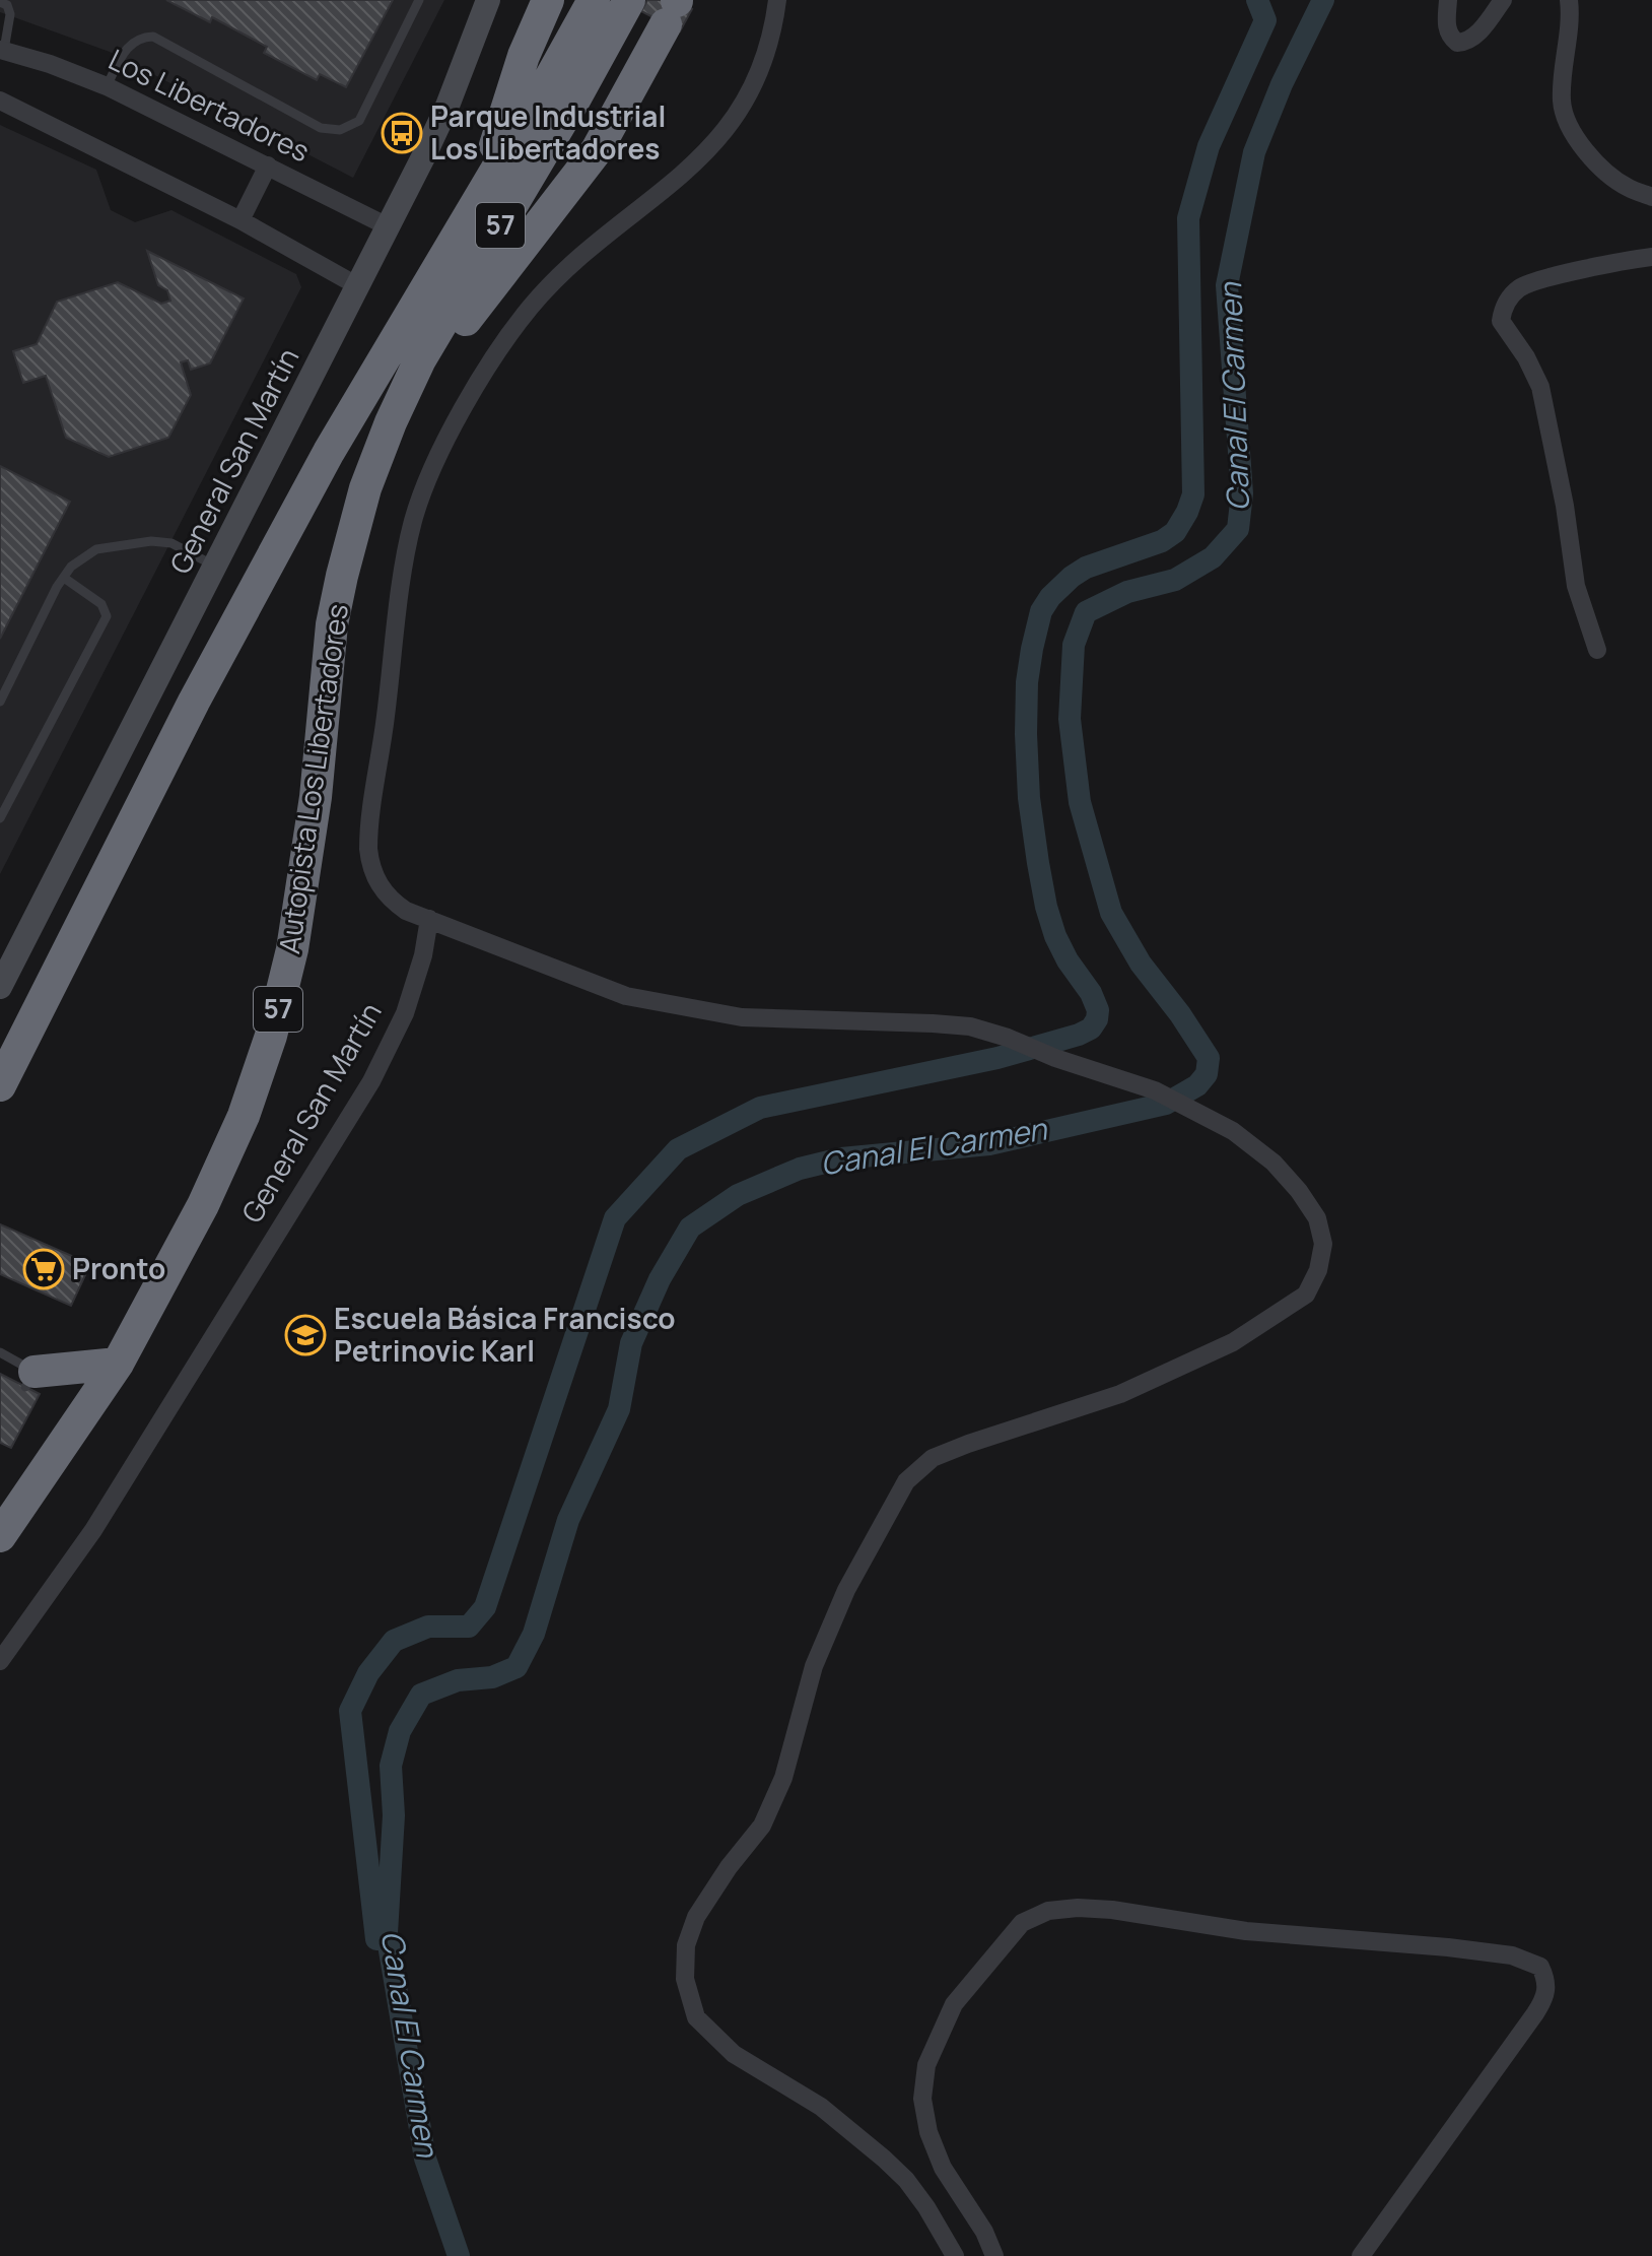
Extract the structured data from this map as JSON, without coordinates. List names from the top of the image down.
{
  "streets": {
    "highway": ["57", "Autopista Los Libertadores"],
    "street": ["Los Libertadores", "General San Martín"]
  },
  "crossings": [
    ["Los Libertadores", "General San Martín"]
  ],
  "water": ["Canal El Carmen"],
  "places": {
    "bus stop": ["Parque Industrial Los Libertadores"],
    "supermarket": ["Pronto"],
    "school or university": ["Escuela Básica Francisco Petrinovic Karl"]
  }
}
